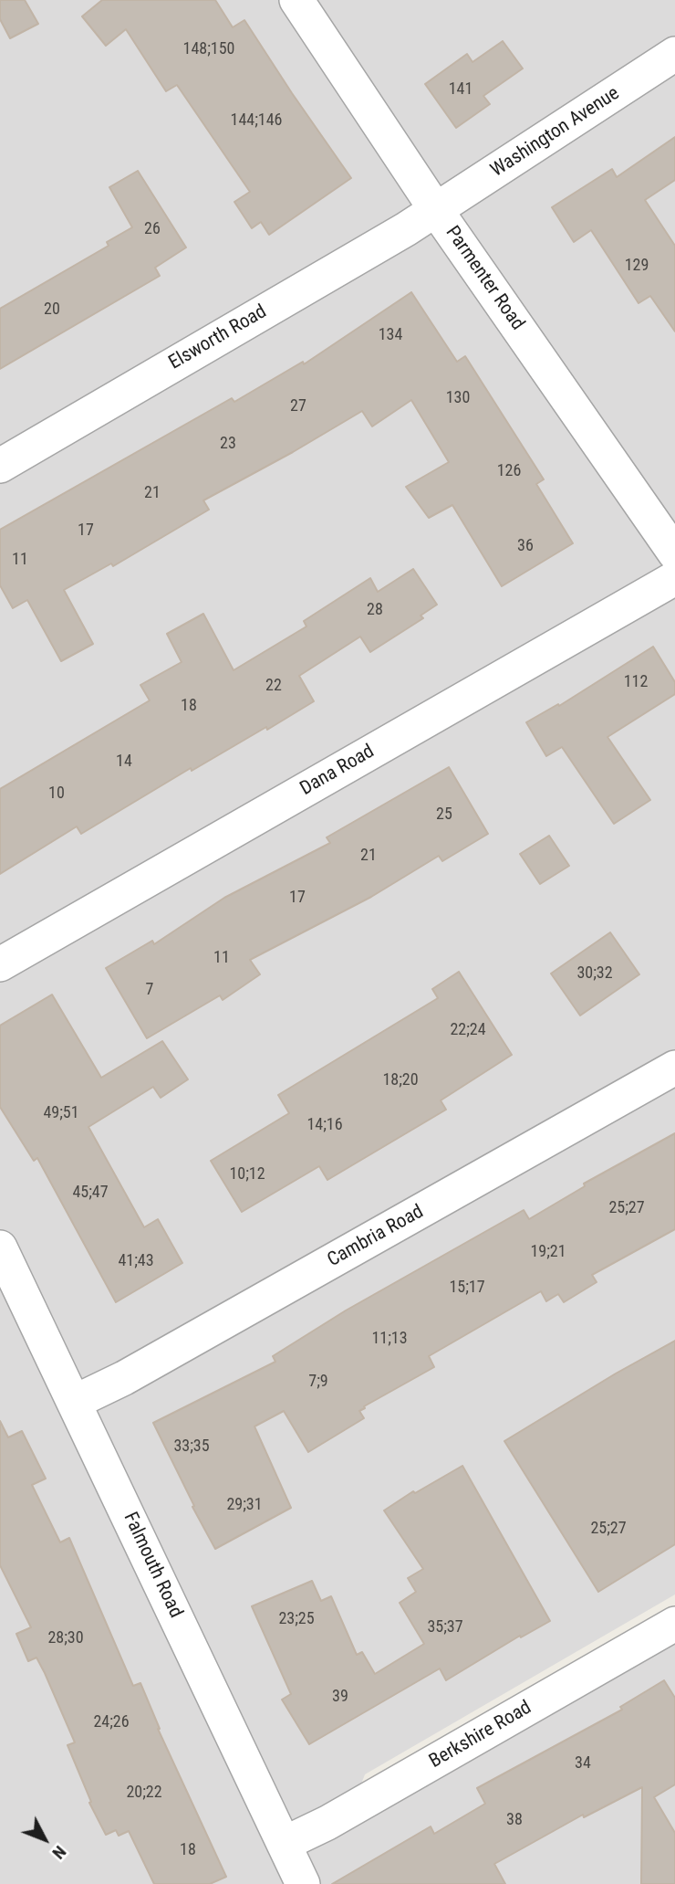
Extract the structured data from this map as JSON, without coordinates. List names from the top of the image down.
{
  "streets": {
    "street": [
      "Washington Avenue",
      "Parmenter Road",
      "Elsworth Road",
      "Dana Road",
      "Cambria Road",
      "Falmouth Road",
      "Berkshire Road"
    ]
  },
  "crossings": [
    ["Washington Avenue", "Parmenter Road"],
    ["Washington Avenue", "Elsworth Road"],
    ["Parmenter Road", "Elsworth Road"],
    ["Cambria Road", "Falmouth Road"],
    ["Falmouth Road", "Berkshire Road"]
  ],
  "house_numbers": [
    "148;150",
    "141",
    "144;146",
    "26",
    "129",
    "20",
    "134",
    "130",
    "27",
    "23",
    "126",
    "21",
    "17",
    "36",
    "11",
    "28",
    "112",
    "22",
    "18",
    "14",
    "10",
    "25",
    "21",
    "17",
    "11",
    "30;32",
    "7",
    "22;24",
    "18;20",
    "49;51",
    "14;16",
    "10;12",
    "45;47",
    "25;27",
    "19;21",
    "41;43",
    "15;17",
    "11;13",
    "7;9",
    "33;35",
    "29;31",
    "25;27",
    "23;25",
    "35;37",
    "28;30",
    "39",
    "24;26",
    "34",
    "20;22",
    "38",
    "18"
  ],
  "north": "bottom right"
}
